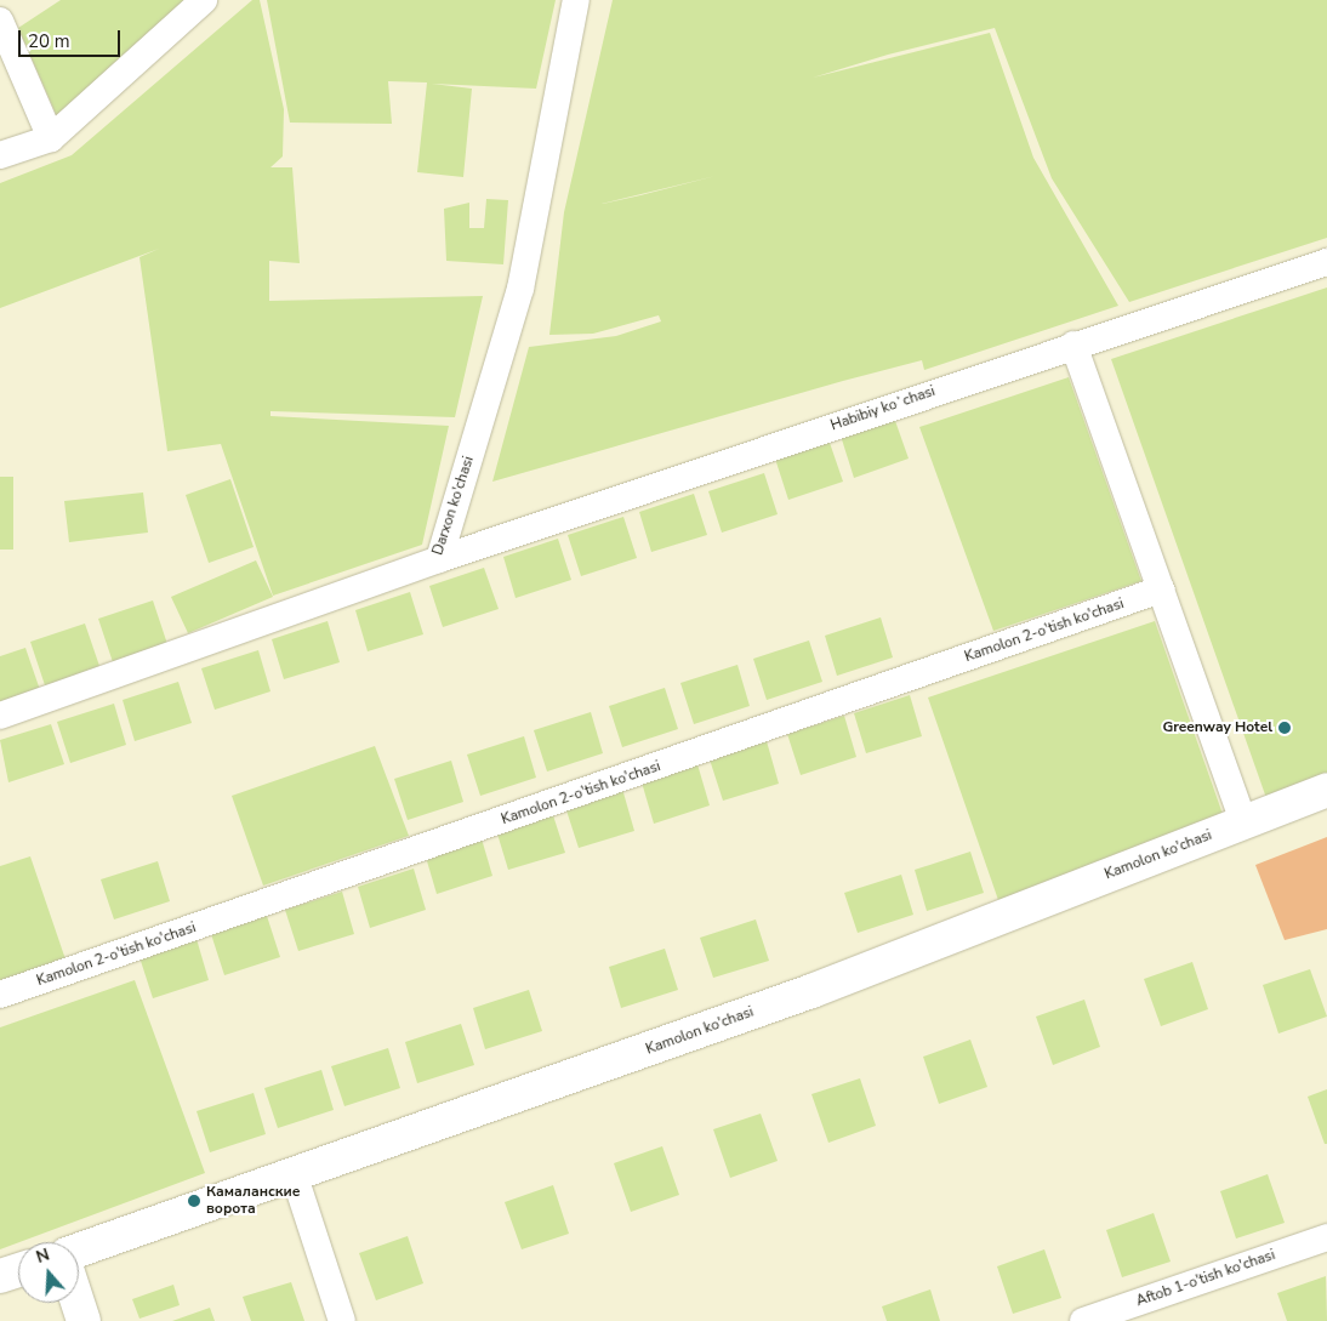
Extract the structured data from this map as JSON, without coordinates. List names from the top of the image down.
{
  "streets": {
    "street": [
      "Habibiy koʻchasi",
      "Darxon ko'chasi",
      "Kamolon 2-o'tish ko'chasi",
      "Kamolon ko'chasi",
      "Aftob 1-o'tish ko'chasi"
    ]
  },
  "crossings": [
    ["Habibiy koʻchasi", "Darxon ko'chasi"]
  ],
  "places": ["Greenway Hotel", "Камаланские ворота"],
  "scale_bar": "20 m",
  "north": "top"
}
